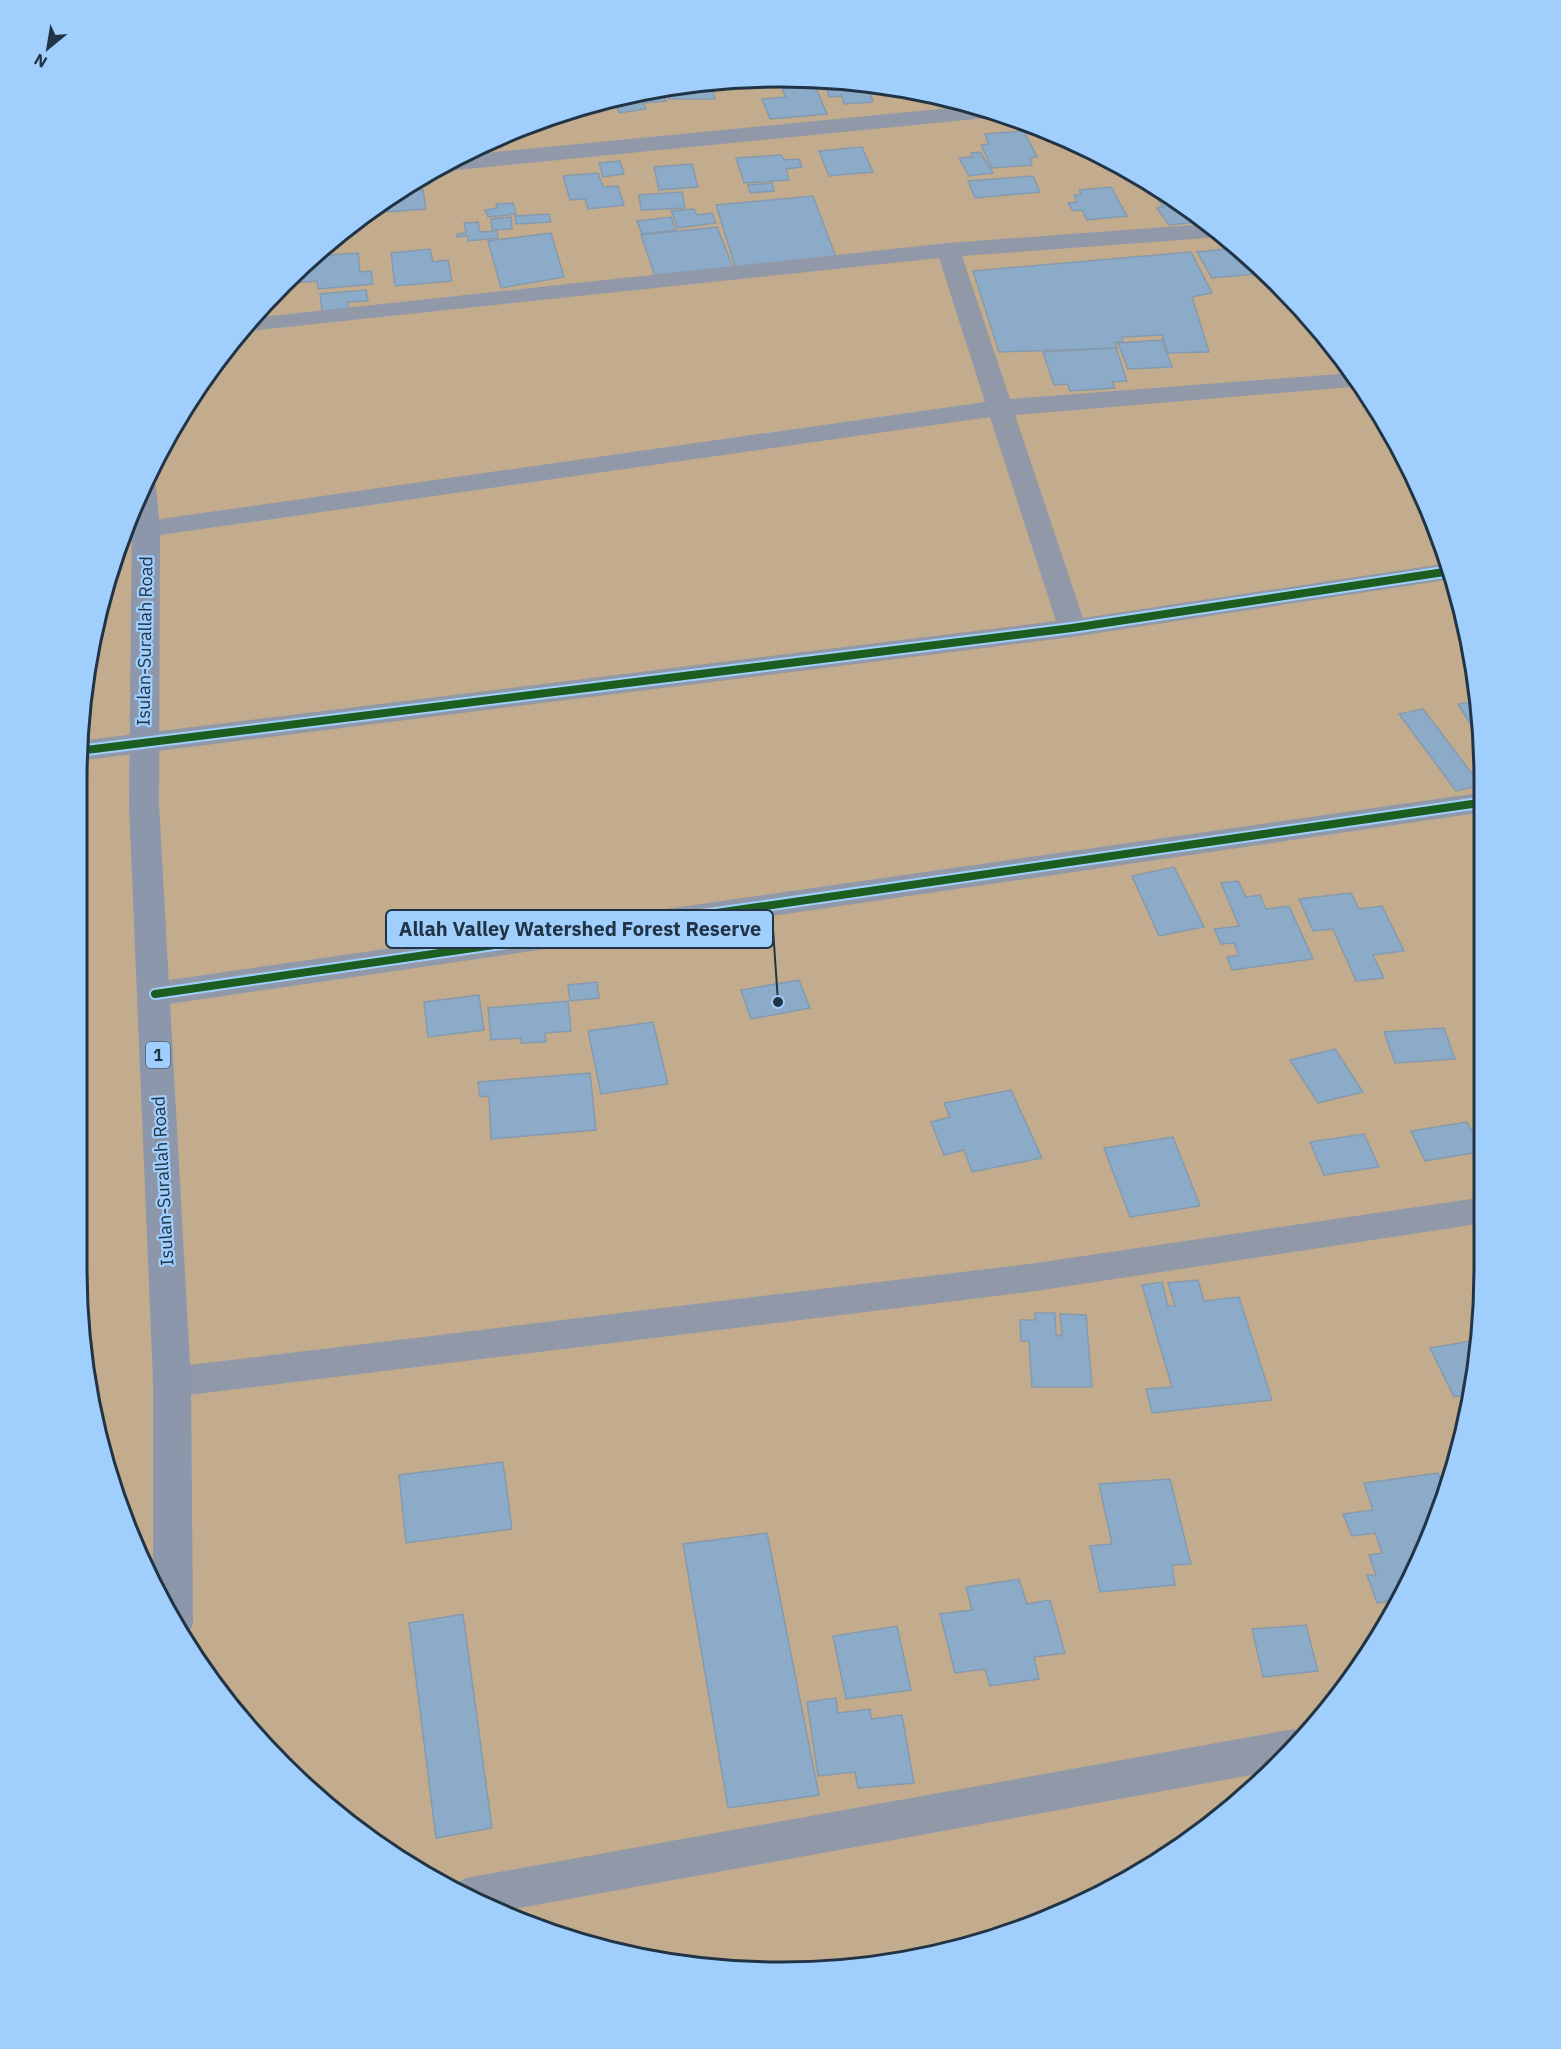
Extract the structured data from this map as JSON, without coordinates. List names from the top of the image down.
{
  "streets": {
    "highway": ["Isulan-Surallah Road", "1"]
  },
  "places": ["Allah Valley Watershed Forest Reserve"],
  "north": "bottom left"
}
